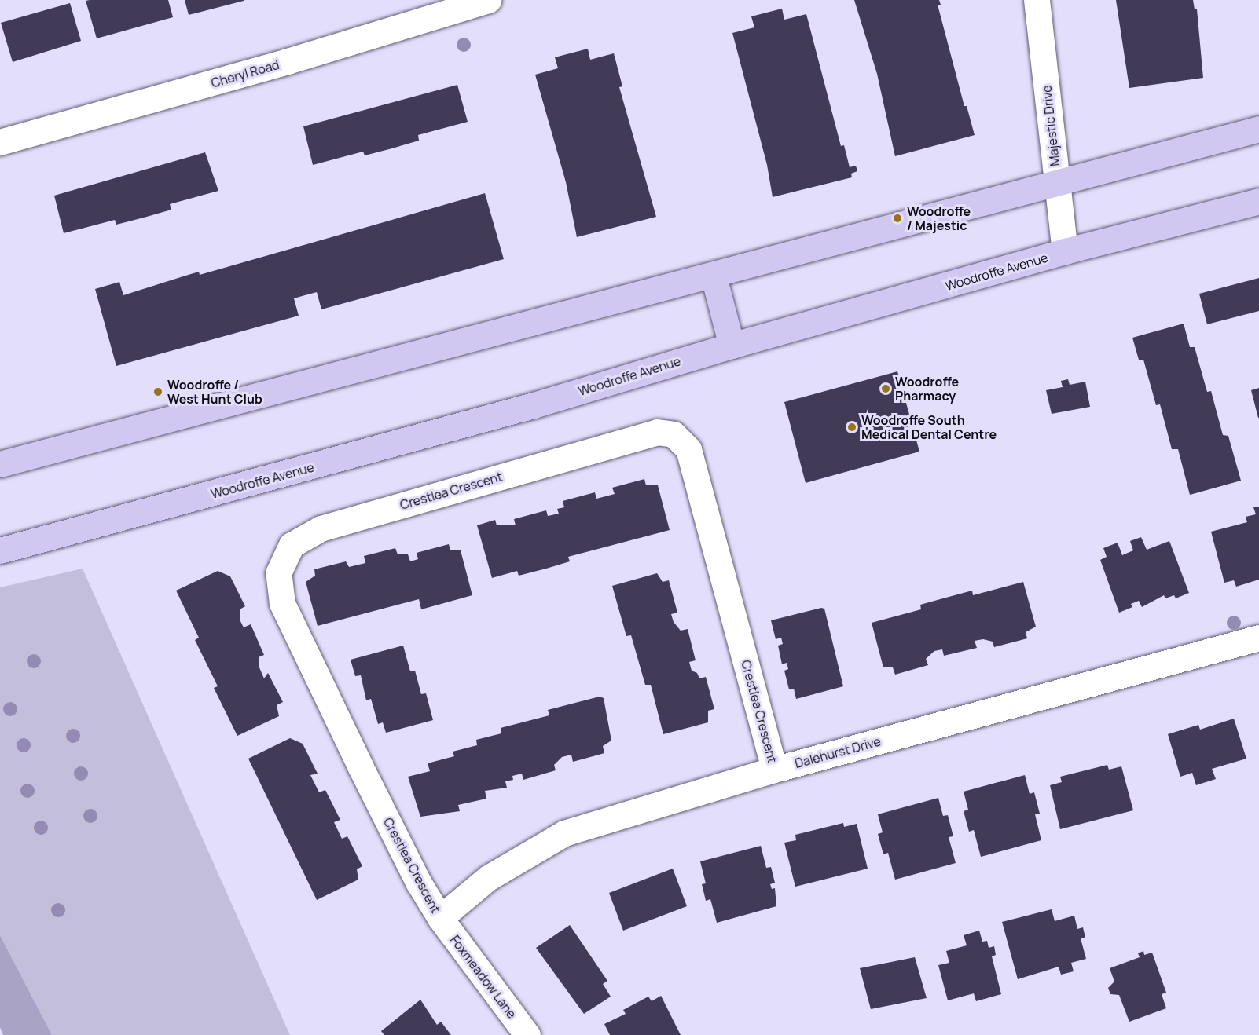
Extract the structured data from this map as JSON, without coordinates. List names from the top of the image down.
{
  "streets": {
    "main road": ["Woodroffe Avenue"],
    "street": [
      "Cheryl Road",
      "Majestic Drive",
      "Crestlea Crescent",
      "Dalehurst Drive",
      "Foxmeadow Lane"
    ]
  },
  "crossings": [
    ["Majestic Drive", "Woodroffe Avenue"],
    ["Crestlea Crescent", "Dalehurst Drive"],
    ["Crestlea Crescent", "Foxmeadow Lane"],
    ["Dalehurst Drive", "Foxmeadow Lane"]
  ],
  "places": [
    "Woodroffe / Majestic",
    "Woodroffe Pharmacy",
    "Woodroffe / West Hunt Club",
    "Woodroffe South Medical Dental Centre"
  ]
}
